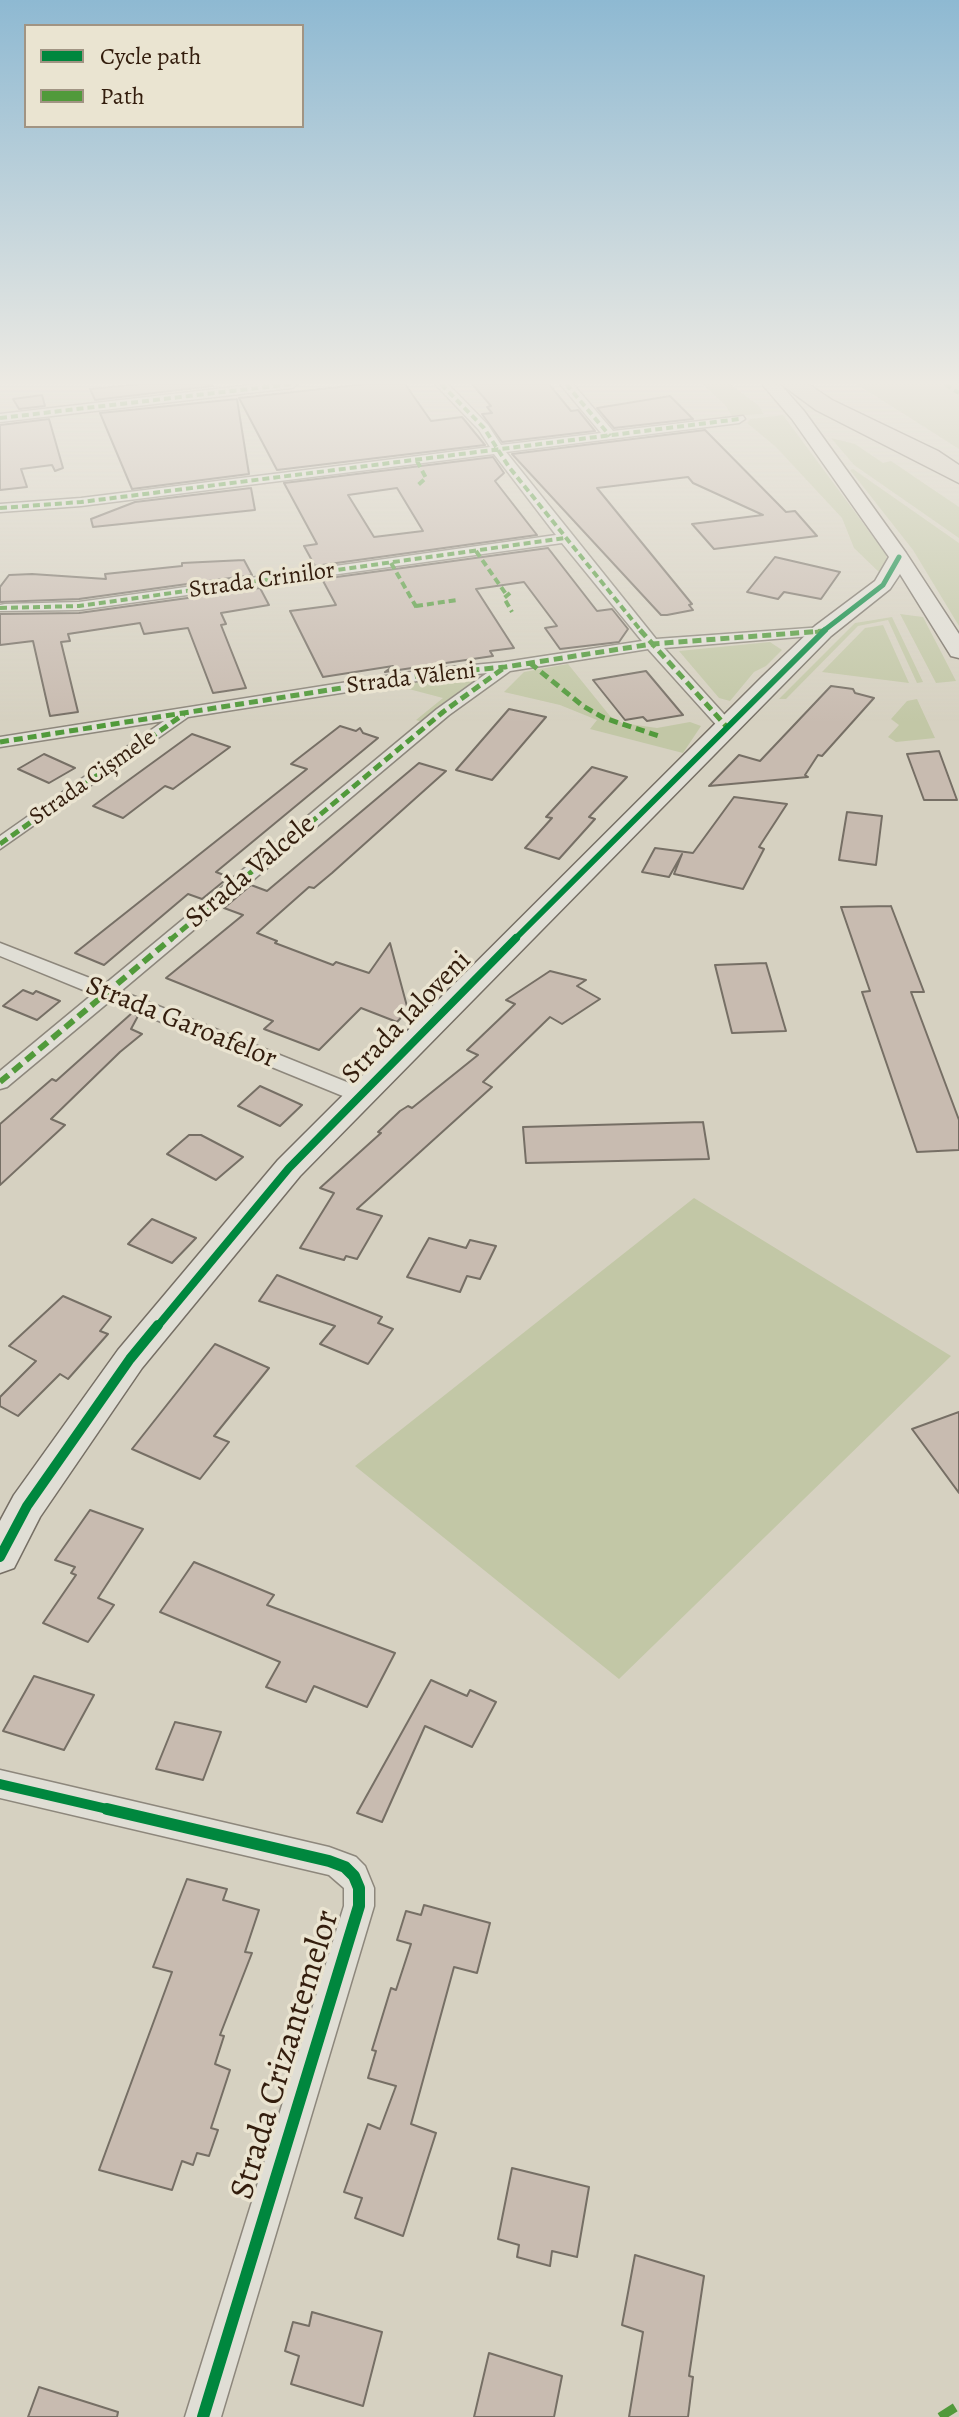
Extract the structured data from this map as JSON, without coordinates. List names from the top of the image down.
{
  "streets": {
    "street": [
      "Strada Crinilor",
      "Strada Văleni",
      "Strada Cișmele",
      "Strada Vâlcele",
      "Strada Ialoveni",
      "Strada Garoafelor",
      "Strada Crizantemelor"
    ]
  },
  "crossings": [
    ["Strada Văleni", "Strada Cișmele"],
    ["Strada Văleni", "Strada Vâlcele"],
    ["Strada Văleni", "Strada Ialoveni"],
    ["Strada Vâlcele", "Strada Garoafelor"],
    ["Strada Ialoveni", "Strada Garoafelor"]
  ],
  "legend": ["Cycle path", "Path"]
}
